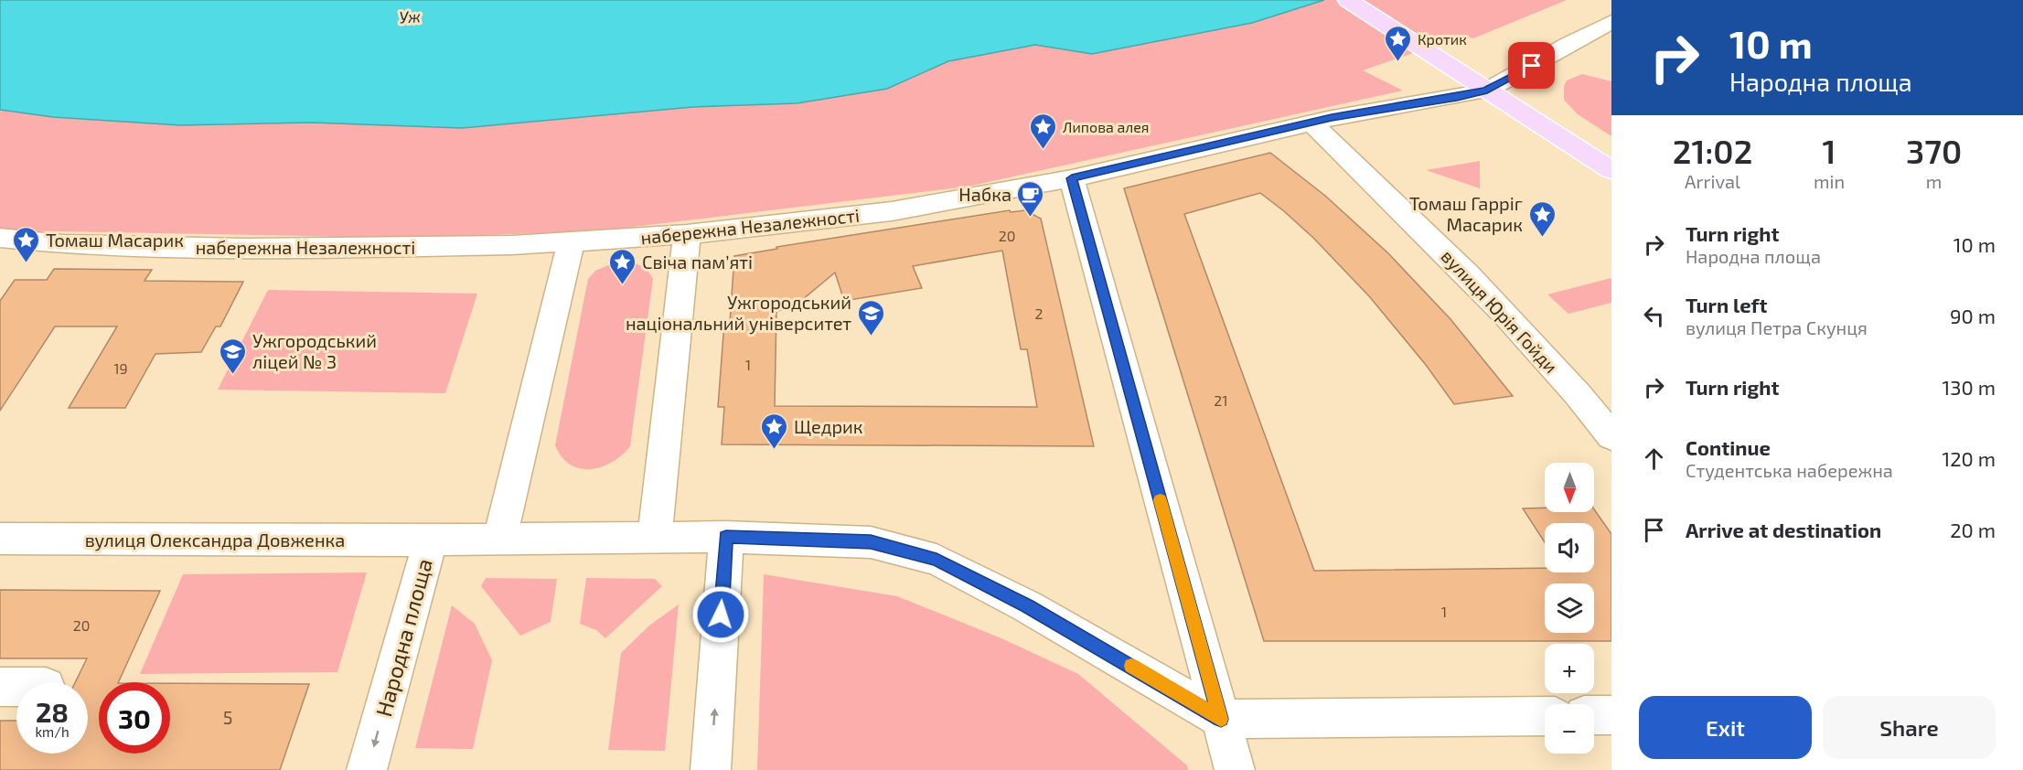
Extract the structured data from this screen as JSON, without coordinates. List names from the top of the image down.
{
  "streets": {
    "street": [
      "набережна Незалежності",
      "вулиця Юрія Гойди",
      "вулиця Олександра Довженка",
      "Народна площа"
    ]
  },
  "crossings": [
    ["набережна Незалежності", "вулиця Юрія Гойди"],
    ["вулиця Олександра Довженка", "Народна площа"]
  ],
  "water": ["Уж"],
  "places": {
    "place": [
      "Кротик",
      "Липова алея",
      "Томаш Гарріг Масарик",
      "Томаш Масарик",
      "Свіча памʼяті",
      "Щедрик"
    ],
    "cafe": ["Набка"],
    "school or university": ["Ужгородський національний університет", "Ужгородський ліцей № 3"]
  },
  "house_numbers": [
    "20",
    "2",
    "1",
    "19",
    "21",
    "1",
    "20",
    "5"
  ],
  "north": "bottom",
  "page": {
    "turn": ["10 m", "Народна площа"],
    "eta": [
      "21:02",
      "Arrival",
      "1",
      "min",
      "370",
      "m"
    ],
    "list": [
      {
        "name": "Turn right",
        "note": "Народна площа",
        "value": "10 m"
      },
      {
        "name": "Turn left",
        "note": "вулиця Петра Скунця",
        "value": "90 m"
      },
      {
        "name": "Turn right",
        "value": "130 m"
      },
      {
        "name": "Continue",
        "note": "Студентська набережна",
        "value": "120 m"
      },
      {
        "name": "Arrive at destination",
        "value": "20 m"
      }
    ],
    "map_buttons": ["+", "−"],
    "speed": "28 km/h",
    "limit": "30",
    "buttons": ["Exit", "Share"]
  }
}
